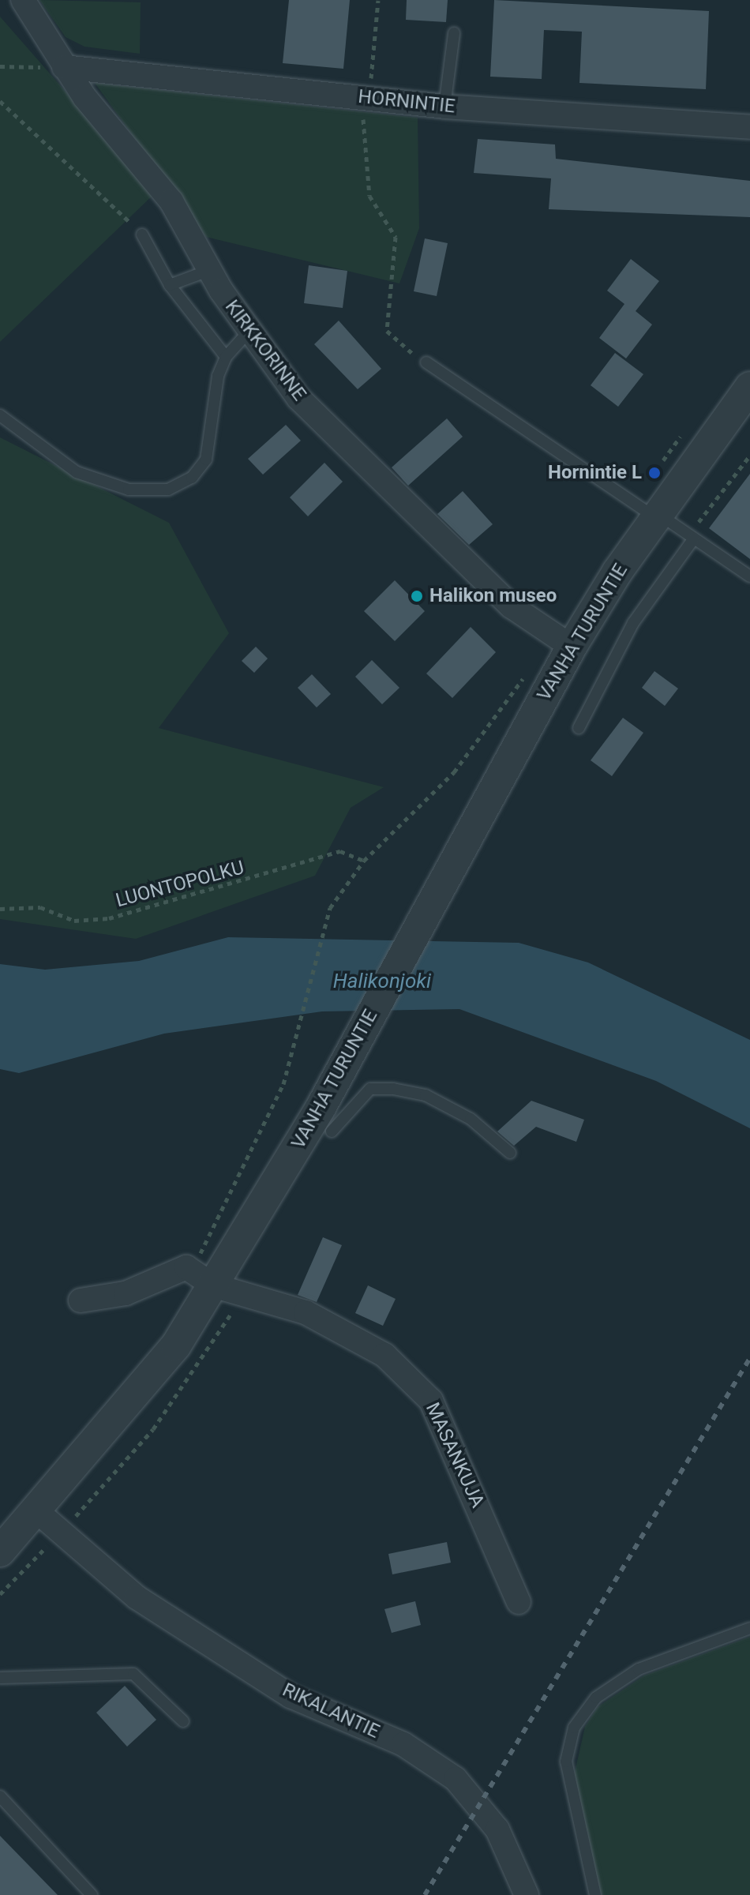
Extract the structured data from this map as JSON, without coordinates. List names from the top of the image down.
{
  "streets": {
    "street": [
      "HORNINTIE",
      "KIRKKORINNE",
      "VANHA TURUNTIE",
      "MASANKUJA",
      "RIKALANTIE"
    ],
    "path": ["LUONTOPOLKU"]
  },
  "crossings": [
    ["HORNINTIE", "KIRKKORINNE"],
    ["KIRKKORINNE", "VANHA TURUNTIE"],
    ["VANHA TURUNTIE", "LUONTOPOLKU"],
    ["VANHA TURUNTIE", "MASANKUJA"],
    ["VANHA TURUNTIE", "RIKALANTIE"]
  ],
  "water": ["Halikonjoki"],
  "places": ["Hornintie L", "Halikon museo"]
}
